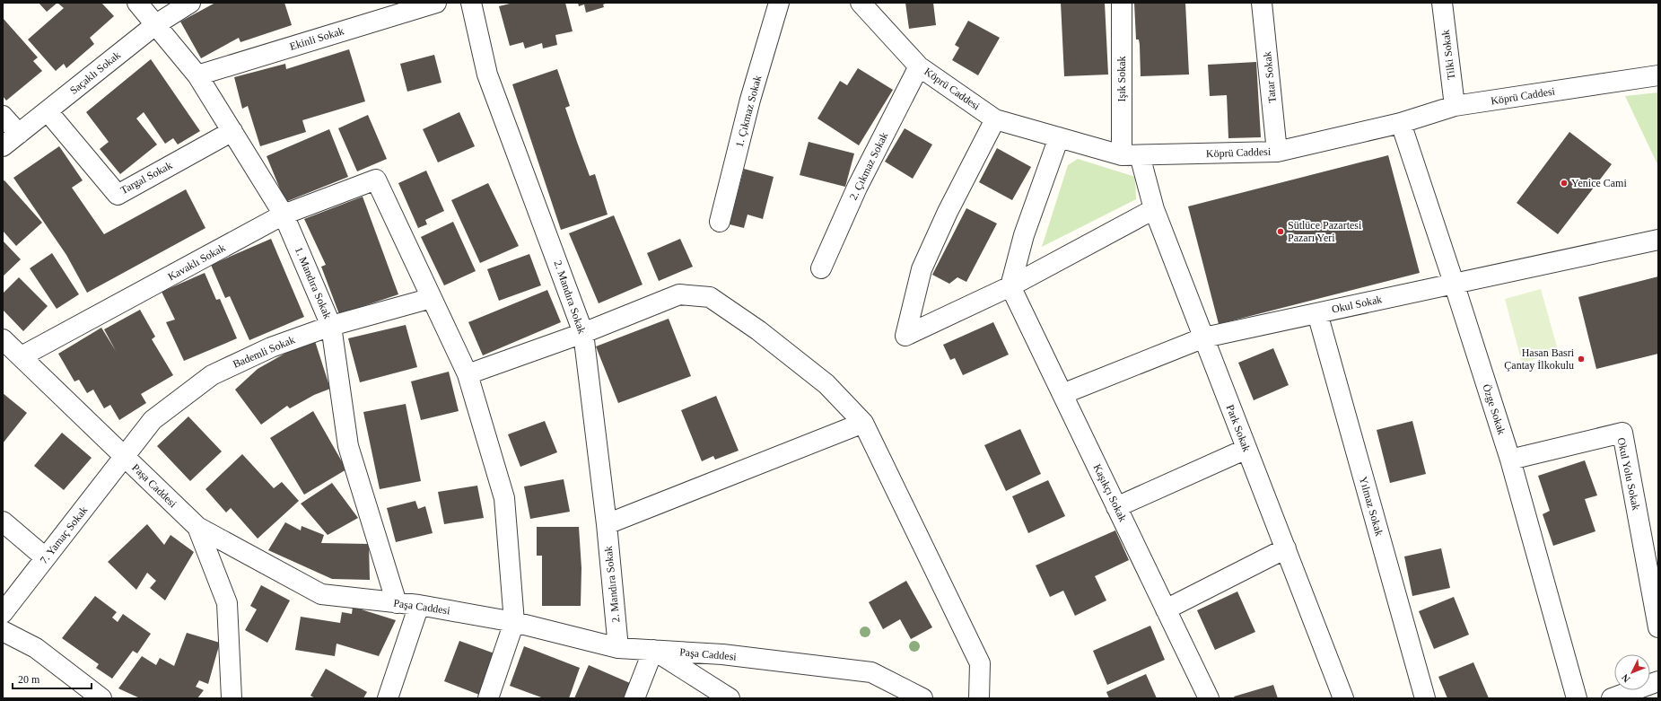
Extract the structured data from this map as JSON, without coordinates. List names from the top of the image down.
{
  "streets": {
    "street": [
      "Ekinli Sokak",
      "Tilki Sokak",
      "Saçaklı Sokak",
      "Tatar Sokak",
      "Işık Sokak",
      "Köprü Caddesi",
      "1. Çıkmaz Sokak",
      "2. Çıkmaz Sokak",
      "Targal Sokak",
      "Kavaklı Sokak",
      "1. Mandıra Sokak",
      "2. Mandıra Sokak",
      "Okul Sokak",
      "Bademli Sokak",
      "Özge Sokak",
      "Park Sokak",
      "Okul Yolu Sokak",
      "Paşa Caddesi",
      "Kaşıkçı Sokak",
      "Yılmaz Sokak",
      "7. Yamaç Sokak"
    ]
  },
  "crossings": [
    ["Ekinli Sokak", "1. Mandıra Sokak"],
    ["Tilki Sokak", "Köprü Caddesi"],
    ["Saçaklı Sokak", "Targal Sokak"],
    ["Saçaklı Sokak", "1. Mandıra Sokak"],
    ["Tatar Sokak", "Köprü Caddesi"],
    ["Işık Sokak", "Köprü Caddesi"],
    ["Işık Sokak", "Park Sokak"],
    ["Köprü Caddesi", "2. Çıkmaz Sokak"],
    ["Köprü Caddesi", "Özge Sokak"],
    ["Köprü Caddesi", "Park Sokak"],
    ["Targal Sokak", "1. Mandıra Sokak"],
    ["Kavaklı Sokak", "1. Mandıra Sokak"],
    ["Kavaklı Sokak", "Bademli Sokak"],
    ["Kavaklı Sokak", "Paşa Caddesi"],
    ["1. Mandıra Sokak", "Bademli Sokak"],
    ["1. Mandıra Sokak", "Paşa Caddesi"],
    ["2. Mandıra Sokak", "Paşa Caddesi"],
    ["Okul Sokak", "Özge Sokak"],
    ["Okul Sokak", "Park Sokak"],
    ["Okul Sokak", "Kaşıkçı Sokak"],
    ["Okul Sokak", "Yılmaz Sokak"],
    ["Bademli Sokak", "Paşa Caddesi"],
    ["Bademli Sokak", "7. Yamaç Sokak"],
    ["Özge Sokak", "Okul Yolu Sokak"],
    ["Paşa Caddesi", "7. Yamaç Sokak"]
  ],
  "places": ["Yenice Cami", "Sütlüce Pazartesi Pazarı Yeri", "Hasan Basri Çantay İlkokulu"],
  "scale_bar": "20 m",
  "north": "bottom left"
}
